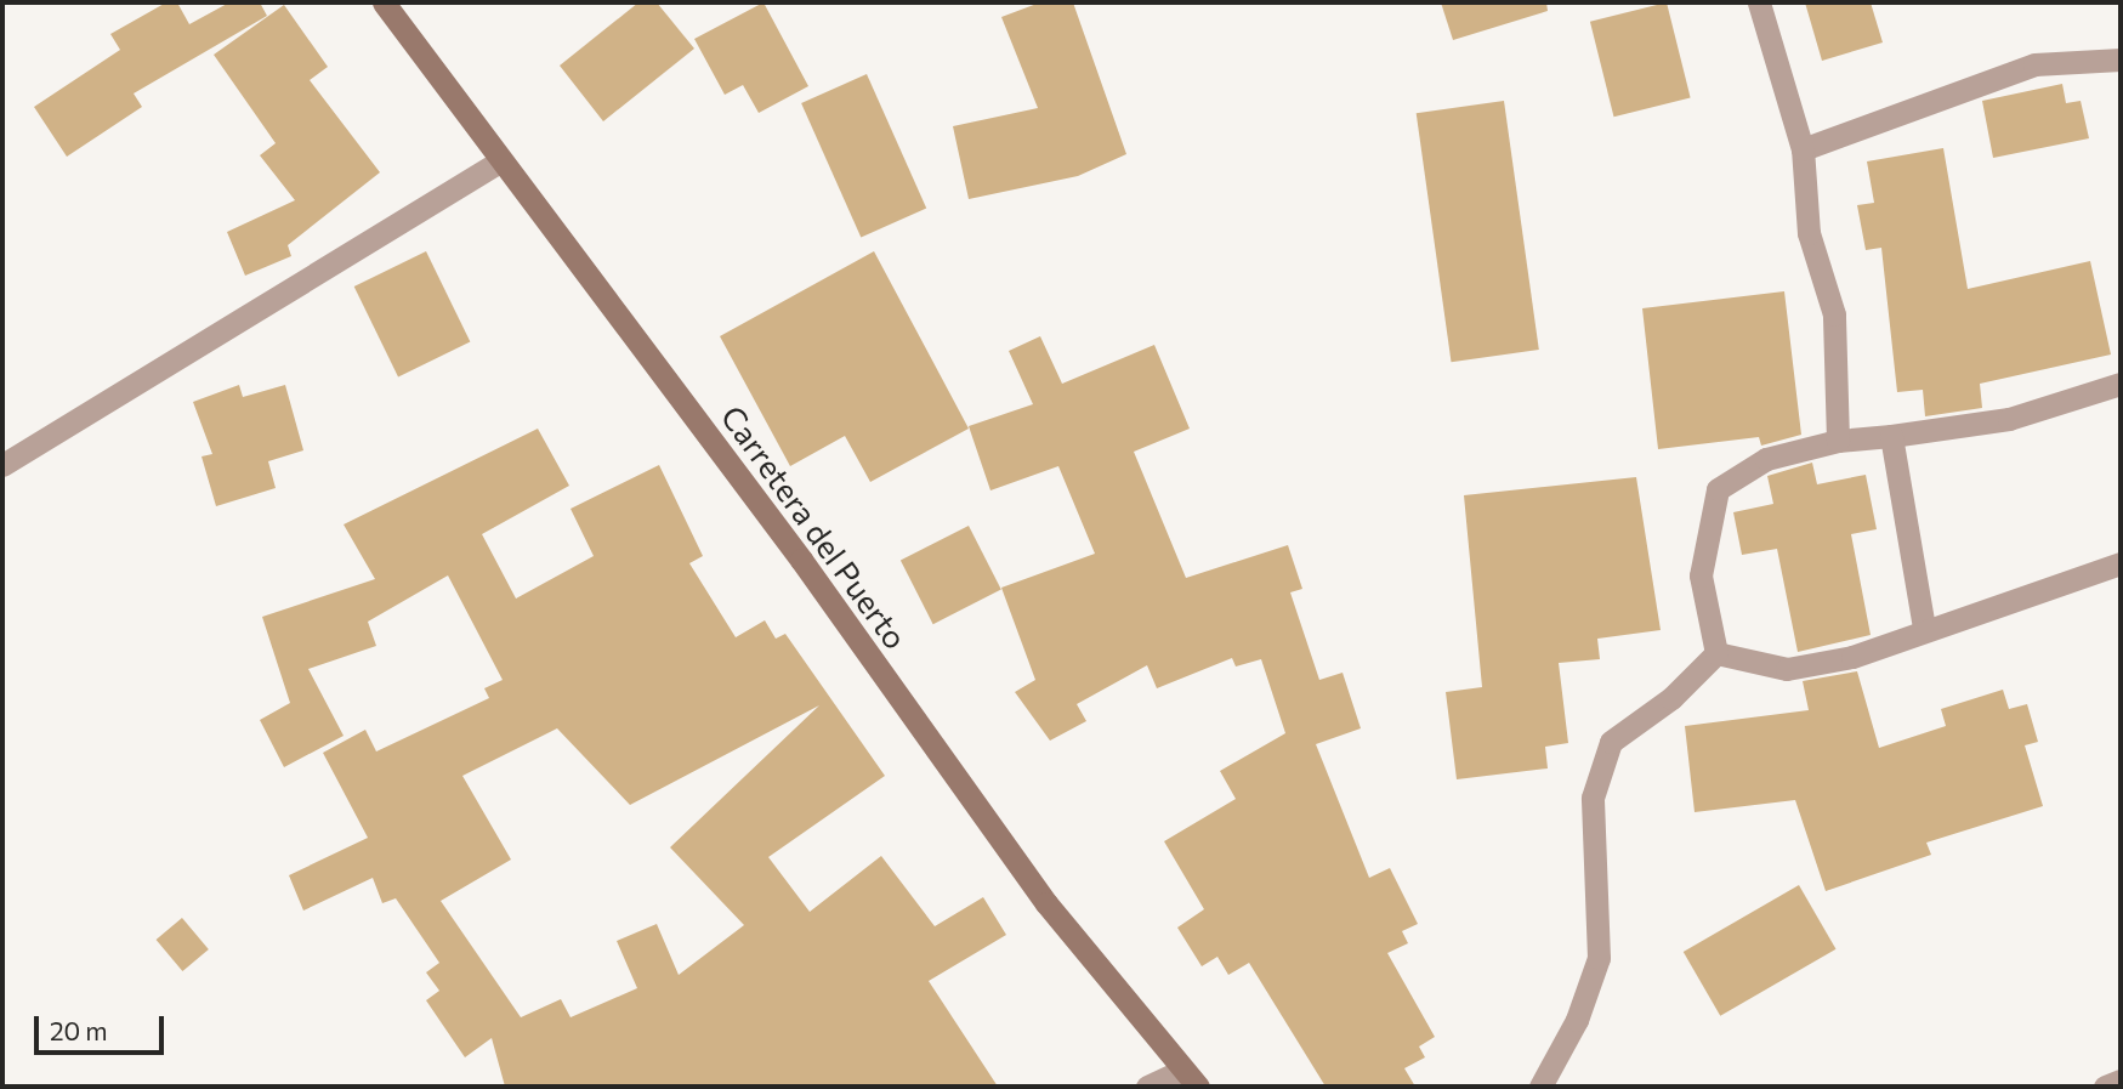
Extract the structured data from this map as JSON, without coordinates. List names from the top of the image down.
{
  "streets": {
    "main road": ["Carretera del Puerto"]
  },
  "scale_bar": "20 m"
}
